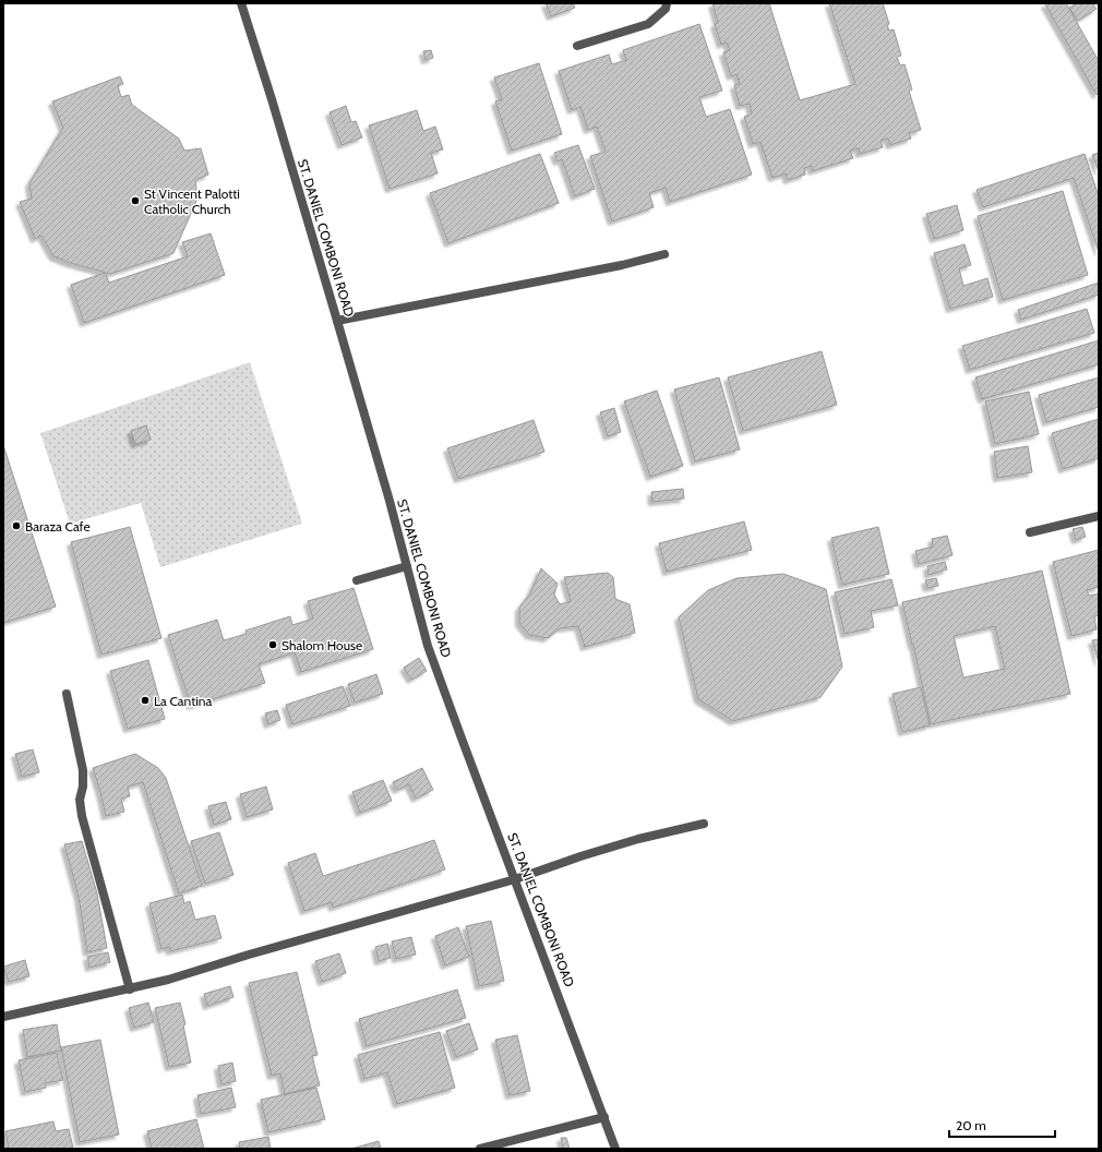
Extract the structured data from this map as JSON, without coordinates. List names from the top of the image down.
{
  "streets": {
    "street": ["ST. DANIEL COMBONI ROAD"]
  },
  "places": [
    "St Vincent Palotti Catholic Church",
    "Baraza Cafe",
    "Shalom House",
    "La Cantina"
  ],
  "scale_bar": "20 m"
}
